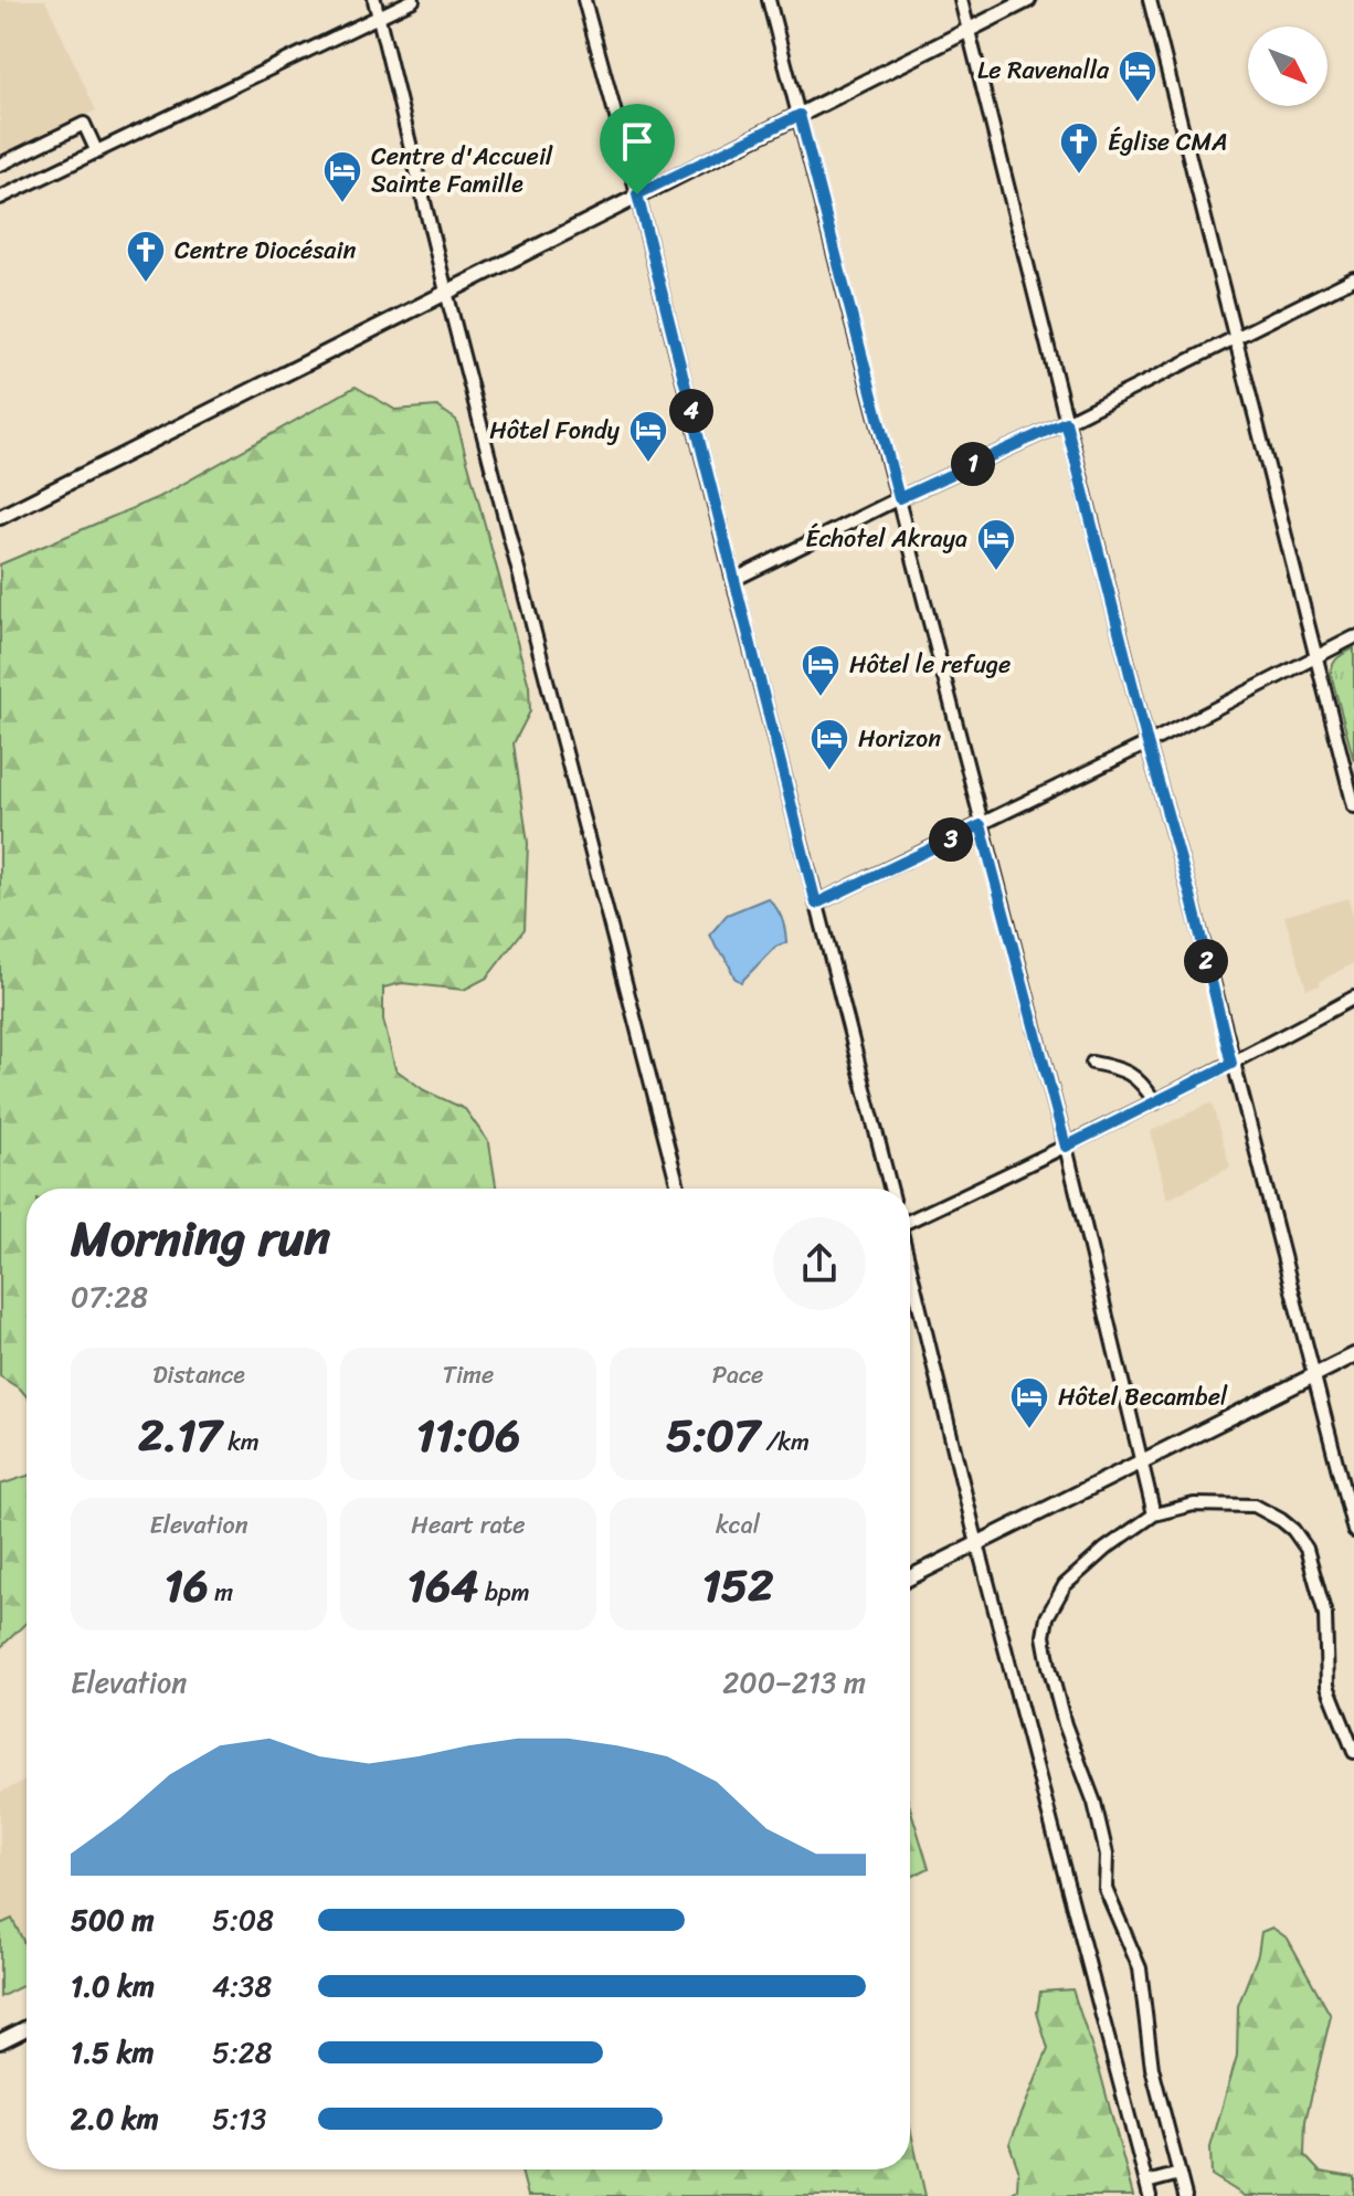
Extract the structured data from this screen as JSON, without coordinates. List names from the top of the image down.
{
  "places": {
    "hotel": [
      "Le Ravenalla",
      "Centre d'Accueil Sainte Famille",
      "Hôtel Fondy",
      "Échotel Akraya",
      "Hôtel le refuge",
      "Horizon",
      "Hôtel Becambel"
    ],
    "church": ["Église CMA", "Centre Diocésain"]
  },
  "north": "bottom right",
  "page": {
    "pins": [
      "4",
      "1",
      "3",
      "2"
    ],
    "heading": ["Morning run", "07:28"],
    "stats": [
      ["Distance", "2.17 km"],
      ["Time", "11:06"],
      ["Pace", "5:07 /km"],
      ["Elevation", "16 m"],
      ["Heart rate", "164 bpm"],
      ["kcal", "152"]
    ],
    "chart": ["Elevation", "200–213 m"],
    "list": [
      {
        "name": "500 m",
        "note": "5:08"
      },
      {
        "name": "1.0 km",
        "note": "4:38"
      },
      {
        "name": "1.5 km",
        "note": "5:28"
      },
      {
        "name": "2.0 km",
        "note": "5:13"
      }
    ]
  }
}
